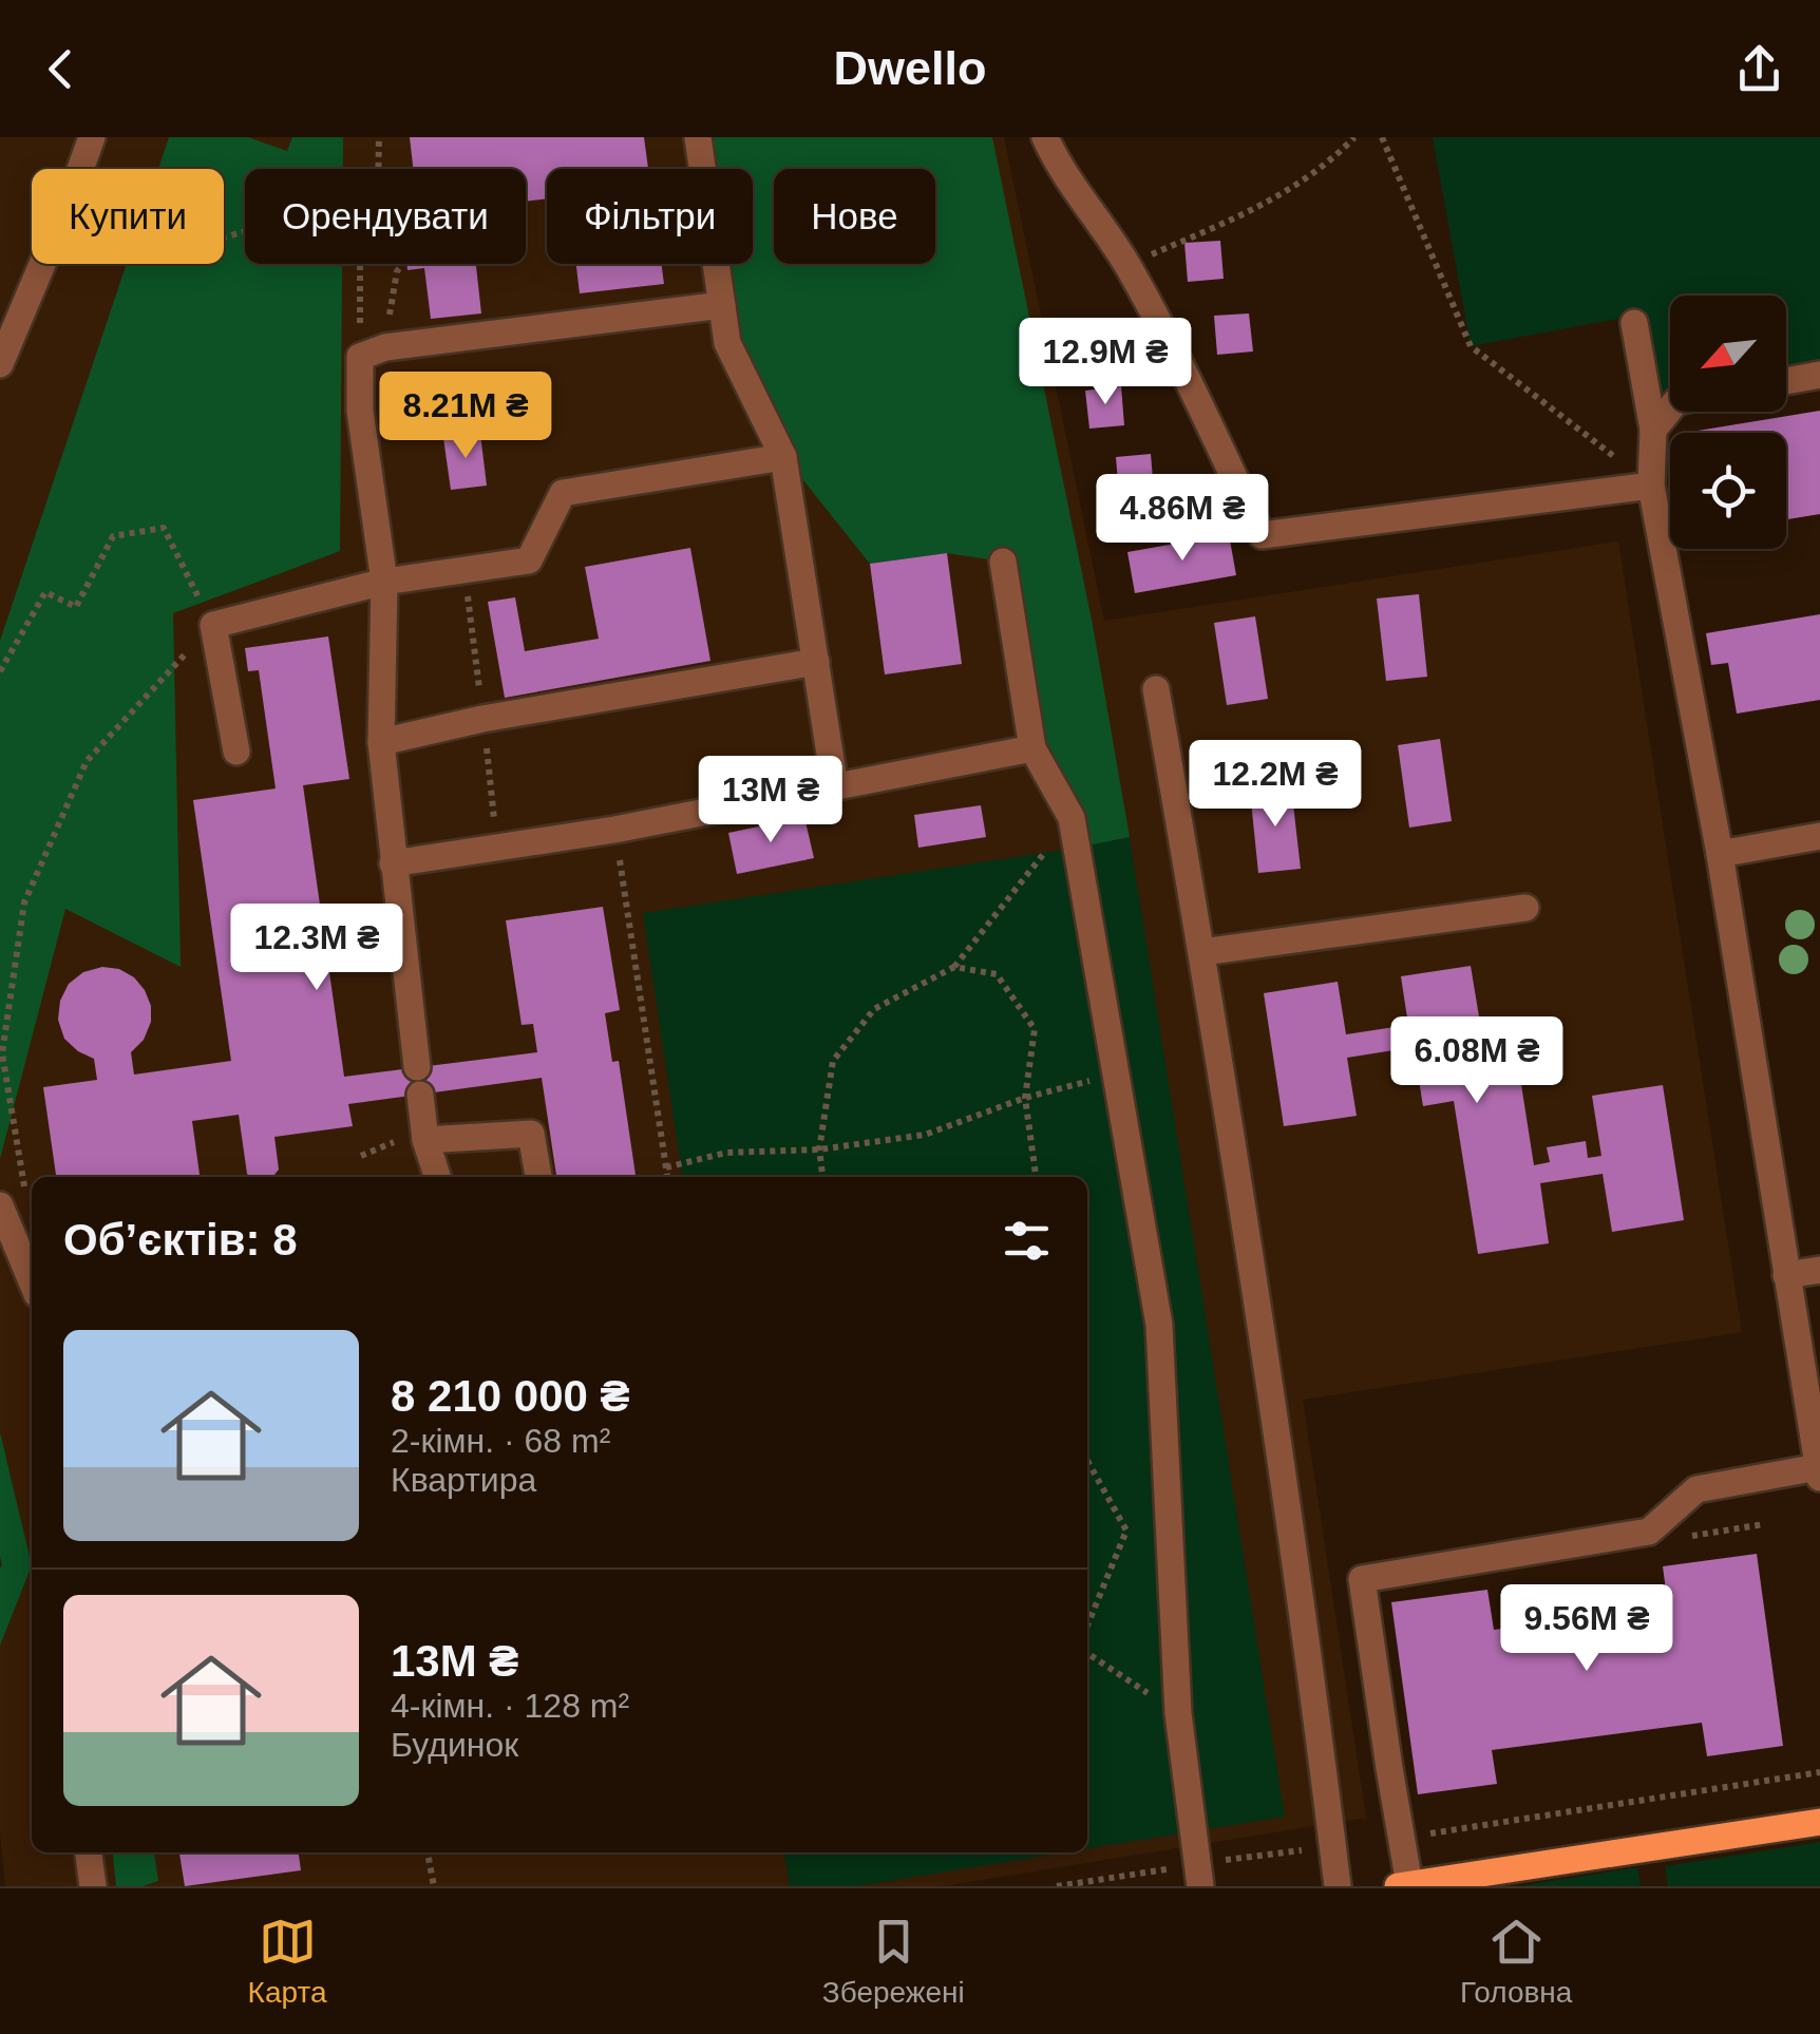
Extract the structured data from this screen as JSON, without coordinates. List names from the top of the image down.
{
  "north": "bottom left",
  "page": {
    "header": "Dwello",
    "chip": [
      "Купити",
      "Орендувати",
      "Фільтри",
      "Нове"
    ],
    "price": [
      "12.9M ₴",
      "8.21M ₴",
      "4.86M ₴",
      "12.2M ₴",
      "13M ₴",
      "12.3M ₴",
      "6.08M ₴",
      "9.56M ₴"
    ],
    "heading": "Об’єктів: 8",
    "list": [
      {
        "name": "8 210 000 ₴",
        "note": "2-кімн. · 68 m² · Квартира"
      },
      {
        "name": "13M ₴",
        "note": "4-кімн. · 128 m² · Будинок"
      }
    ],
    "tabs": ["Карта", "Збережені", "Головна"]
  }
}
